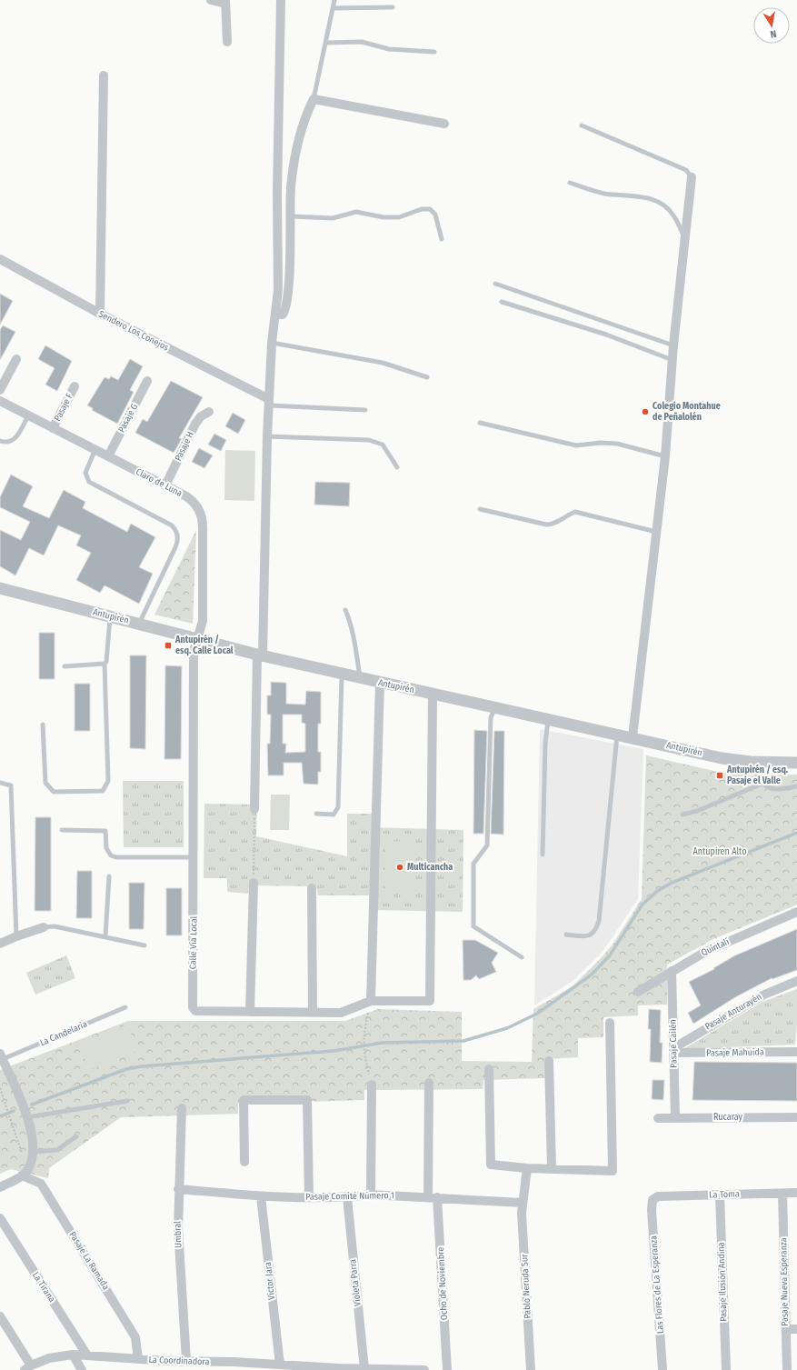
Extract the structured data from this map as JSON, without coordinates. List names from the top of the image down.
{
  "streets": {
    "street": [
      "Sendero Los Conejos",
      "Pasaje F",
      "Pasaje G",
      "Pasaje H",
      "Claro de Luna",
      "Antupirén",
      "Calle Vía Local",
      "Quintalí",
      "Pasaje Anturayén",
      "La Candelaria",
      "Pasaje Cailén",
      "Pasaje Mahuida",
      "Rucaray",
      "La Toma",
      "Pasaje Comité Número 1",
      "Umbral",
      "Pasaje La Ramada",
      "Víctor Jara",
      "Pasaje Ilusión Andina",
      "Pasaje Nueva Esperanza",
      "Violeta Parra",
      "Ocho de Noviembre",
      "Las Flores de La Esperanza",
      "Pablo Neruda Sur",
      "La Tirana",
      "La Coordinadora"
    ]
  },
  "crossings": [
    ["Pasaje F", "Claro de Luna"],
    ["Pasaje G", "Claro de Luna"],
    ["Pasaje H", "Claro de Luna"],
    ["Claro de Luna", "Antupirén"],
    ["Claro de Luna", "Calle Vía Local"],
    ["Antupirén", "Calle Vía Local"],
    ["Quintalí", "Pasaje Cailén"],
    ["Pasaje Anturayén", "Pasaje Cailén"],
    ["Pasaje Anturayén", "Pasaje Mahuida"],
    ["La Candelaria", "Pasaje La Ramada"],
    ["Pasaje Cailén", "Pasaje Mahuida"],
    ["Pasaje Cailén", "Rucaray"],
    ["La Toma", "Pasaje Ilusión Andina"],
    ["La Toma", "Pasaje Nueva Esperanza"],
    ["La Toma", "Las Flores de La Esperanza"],
    ["Pasaje Comité Número 1", "Umbral"],
    ["Pasaje Comité Número 1", "Víctor Jara"],
    ["Pasaje Comité Número 1", "Violeta Parra"],
    ["Pasaje Comité Número 1", "Ocho de Noviembre"],
    ["Pasaje Comité Número 1", "Pablo Neruda Sur"],
    ["Umbral", "La Coordinadora"],
    ["Pasaje La Ramada", "La Coordinadora"],
    ["Víctor Jara", "La Coordinadora"],
    ["Violeta Parra", "La Coordinadora"],
    ["La Tirana", "La Coordinadora"]
  ],
  "parks": ["Antupiren Alto"],
  "places": {
    "other": ["Colegio Montahue de Peñalolén", "Multicancha"],
    "transit": ["Antupirén / esq. Calle Local", "Antupirén / esq. Pasaje el Valle"]
  },
  "north": "bottom"
}
